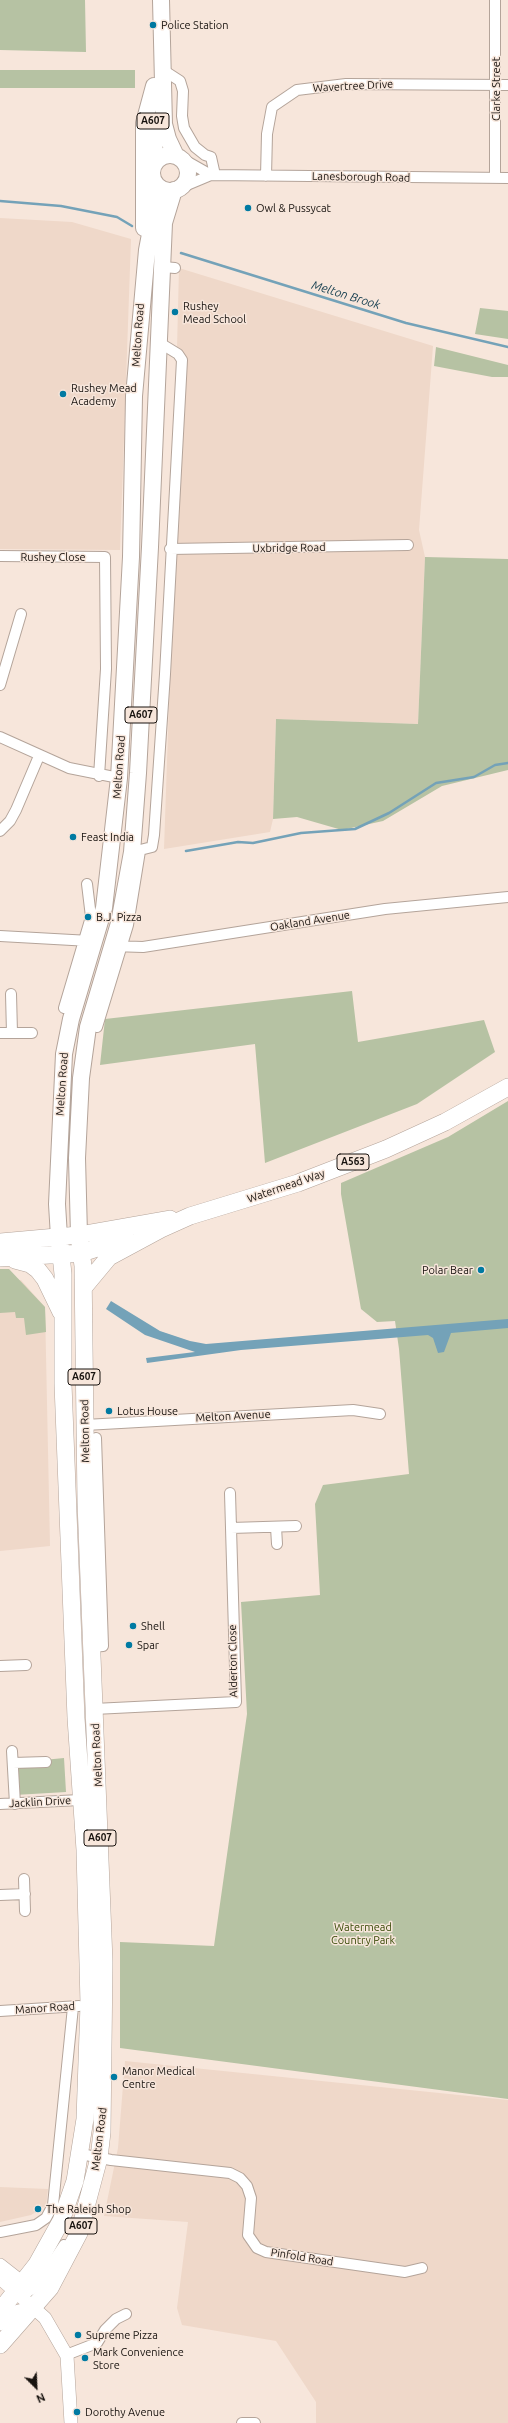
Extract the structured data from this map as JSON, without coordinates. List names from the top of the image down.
{
  "streets": {
    "highway": [
      "A607",
      "Melton Road",
      "A563",
      "Watermead Way"
    ],
    "street": [
      "Wavertree Drive",
      "Clarke Street",
      "Lanesborough Road",
      "Uxbridge Road",
      "Rushey Close",
      "Oakland Avenue",
      "Melton Avenue",
      "Alderton Close",
      "Jacklin Drive",
      "Manor Road",
      "Pinfold Road"
    ]
  },
  "crossings": [
    ["Wavertree Drive", "Clarke Street"],
    ["Wavertree Drive", "Lanesborough Road"],
    ["Clarke Street", "Lanesborough Road"],
    ["A607", "Lanesborough Road"],
    ["A607", "Melton Road"],
    ["Lanesborough Road", "Melton Road"],
    ["Melton Road", "Uxbridge Road"],
    ["Melton Road", "Oakland Avenue"],
    ["Melton Road", "Watermead Way"],
    ["Melton Road", "Melton Avenue"],
    ["Melton Road", "Alderton Close"],
    ["Melton Road", "Jacklin Drive"],
    ["Melton Road", "Manor Road"],
    ["Melton Road", "Pinfold Road"]
  ],
  "water": ["Melton Brook"],
  "parks": ["Watermead Country Park"],
  "places": [
    "Police Station",
    "Owl & Pussycat",
    "Rushey Mead School",
    "Rushey Mead Academy",
    "Feast India",
    "B.J. Pizza",
    "Polar Bear",
    "Lotus House",
    "Shell",
    "Spar",
    "Manor Medical Centre",
    "The Raleigh Shop",
    "Supreme Pizza",
    "Mark Convenience Store",
    "Dorothy Avenue"
  ],
  "north": "bottom right"
}
